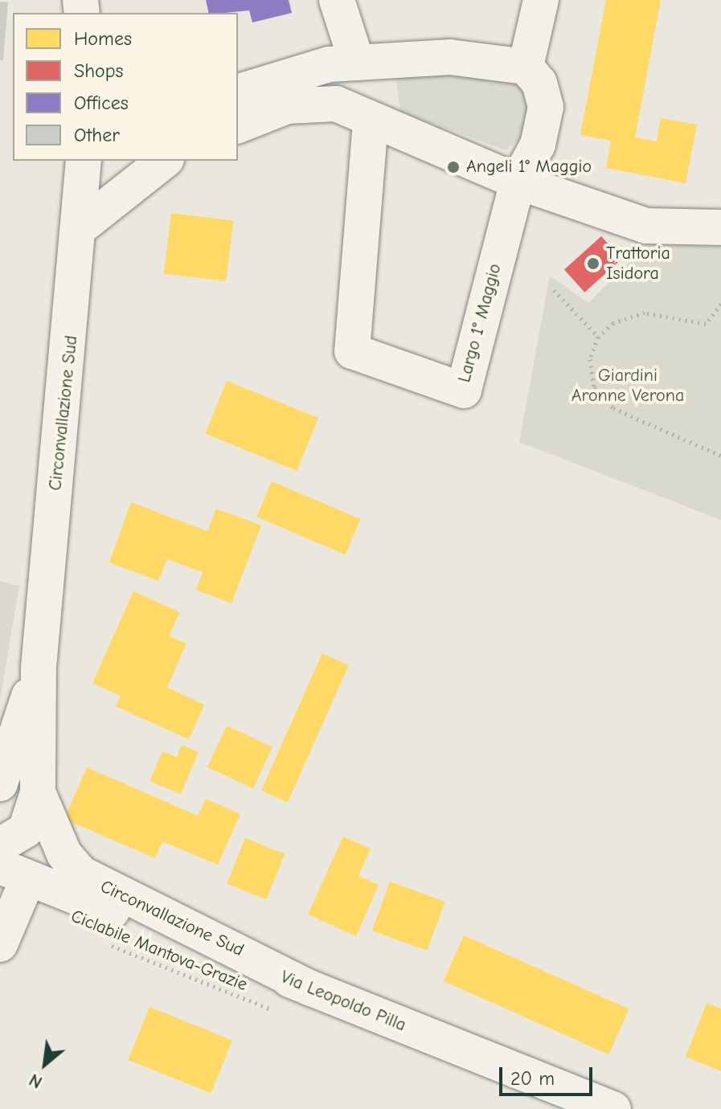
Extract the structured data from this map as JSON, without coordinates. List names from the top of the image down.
{
  "streets": {
    "main road": ["Largo 1° Maggio", "Circonvallazione Sud", "Via Leopoldo Pilla"],
    "path": ["Ciclabile Mantova-Grazie"]
  },
  "crossings": [
    ["Circonvallazione Sud", "Via Leopoldo Pilla"]
  ],
  "parks": ["Giardini Aronne Verona"],
  "places": ["Angeli 1° Maggio", "Trattoria Isidora"],
  "legend": [
    "Homes",
    "Shops",
    "Offices",
    "Other"
  ],
  "scale_bar": "20 m",
  "north": "bottom left"
}
